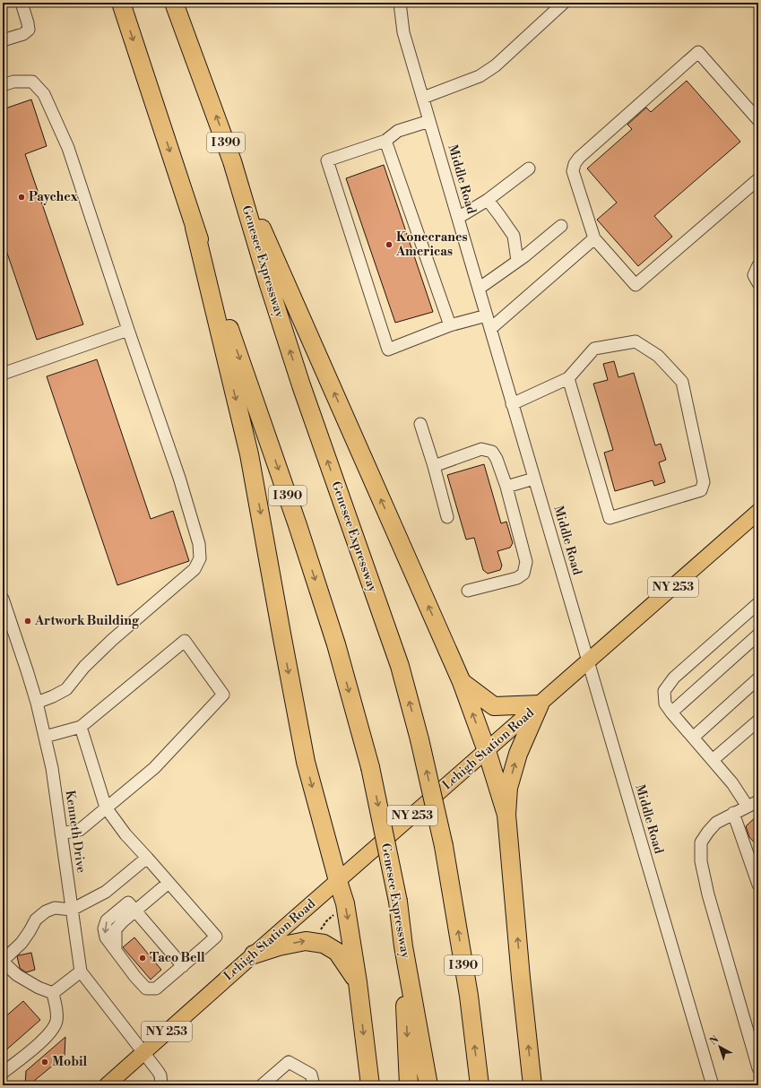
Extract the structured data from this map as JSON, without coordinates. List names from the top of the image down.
{
  "streets": {
    "highway": ["I 390", "Genesee Expressway"],
    "main road": ["NY 253", "Lehigh Station Road"],
    "street": ["Middle Road", "Kenneth Drive"]
  },
  "crossings": [
    ["Middle Road", "Lehigh Station Road"],
    ["Lehigh Station Road", "Kenneth Drive"]
  ],
  "places": [
    "Paychex",
    "Konecranes Americas",
    "Artwork Building",
    "Taco Bell",
    "Mobil"
  ],
  "north": "top left"
}
